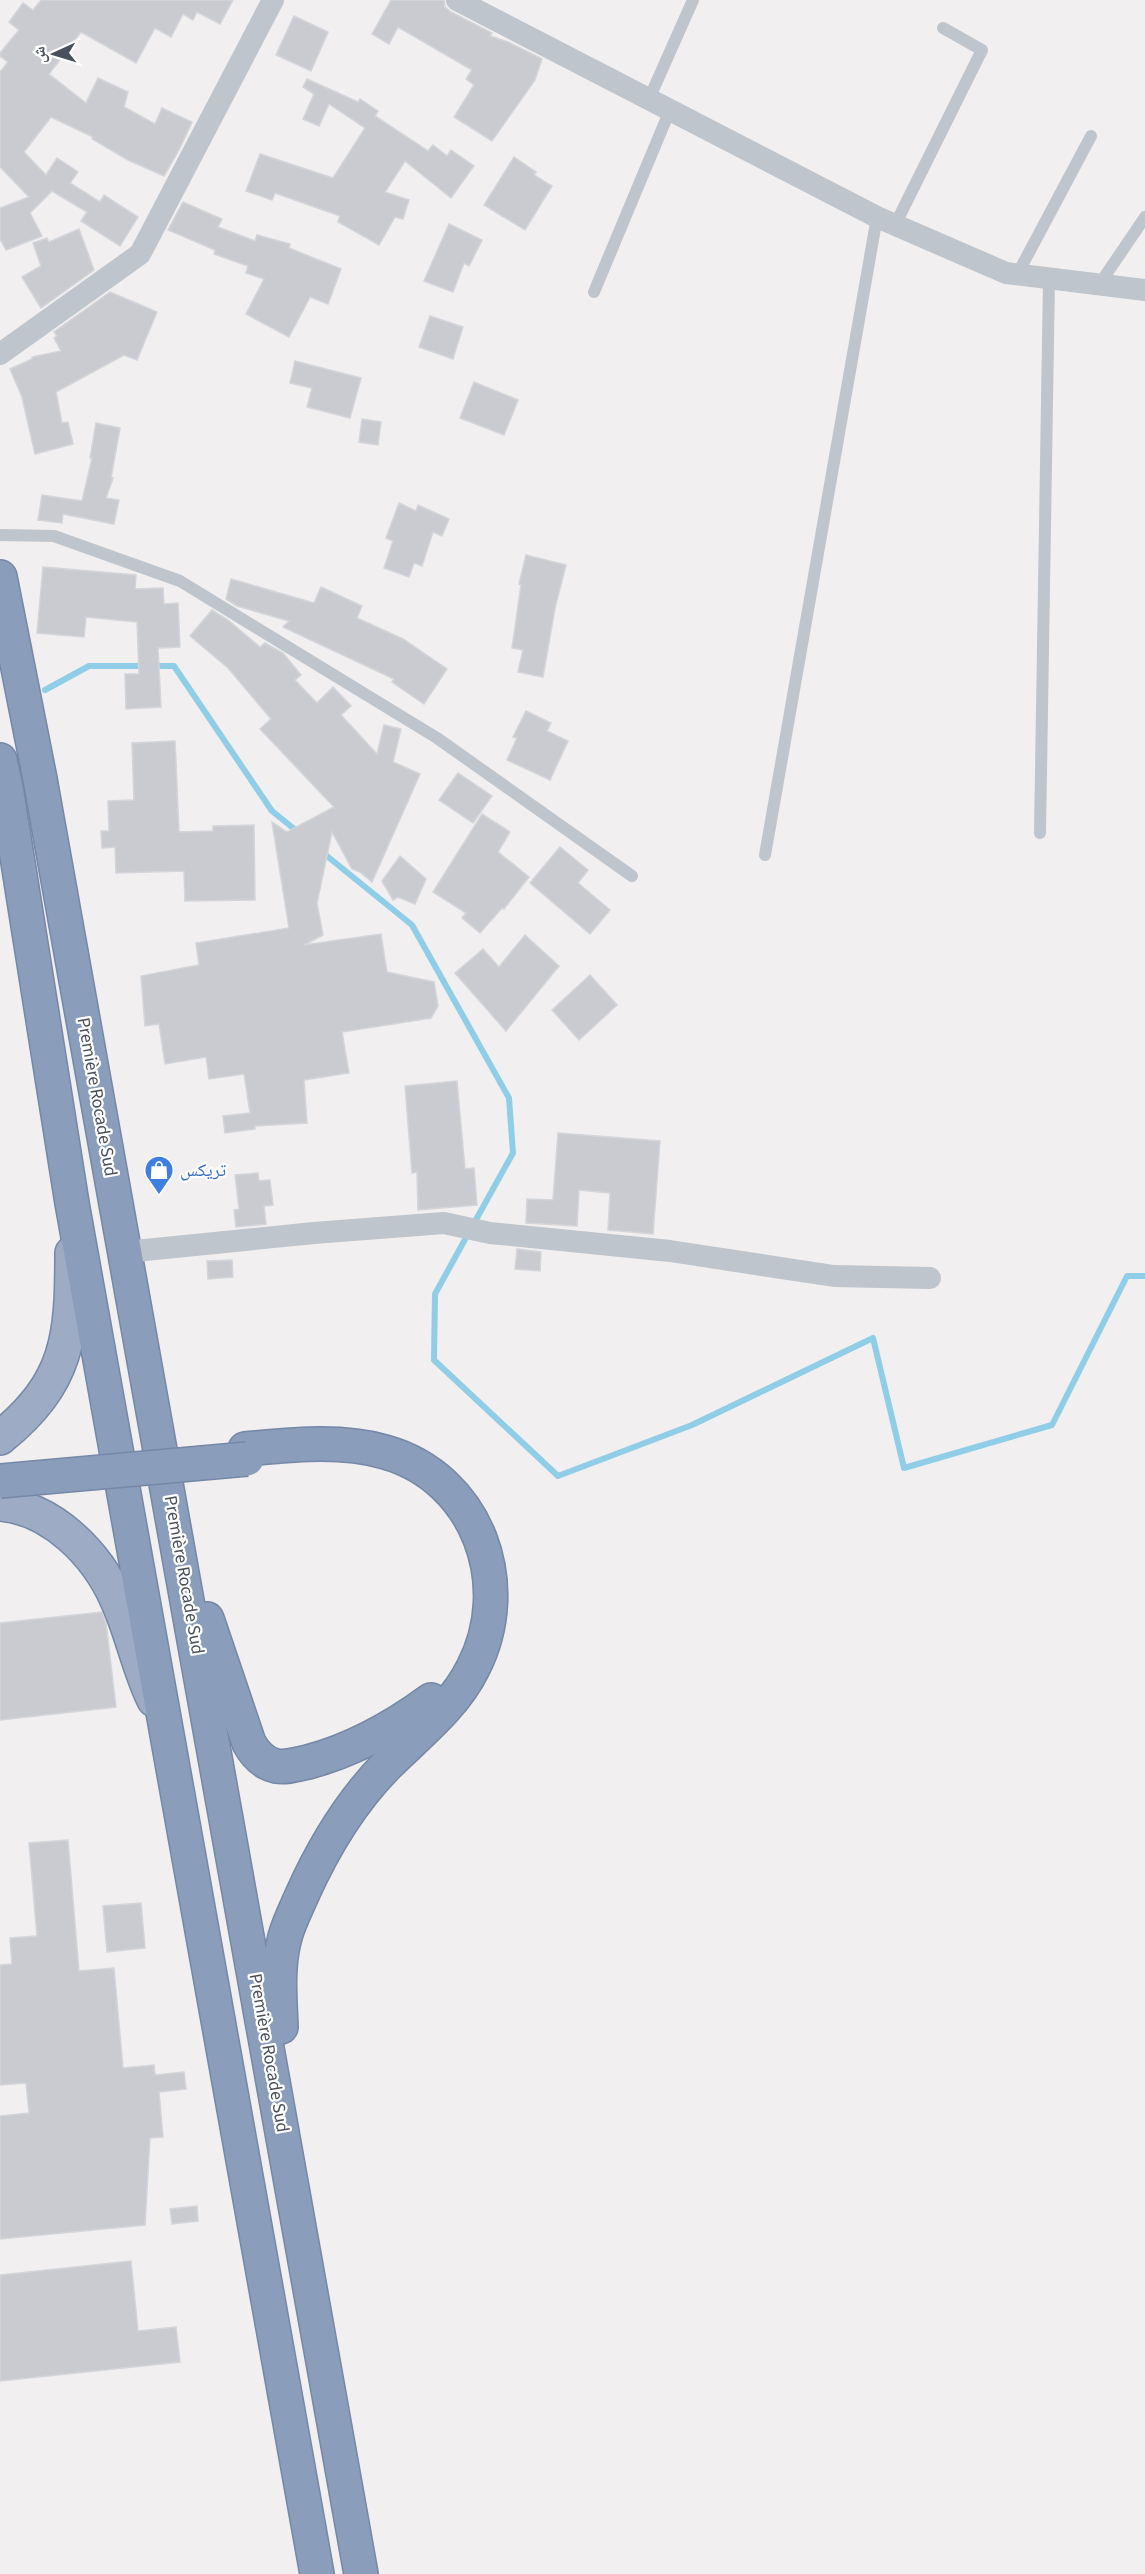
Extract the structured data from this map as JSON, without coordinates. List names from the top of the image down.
{
  "streets": {
    "highway": ["Première Rocade Sud"]
  },
  "places": {
    "shop": ["تريكس"]
  },
  "north": "left"
}
